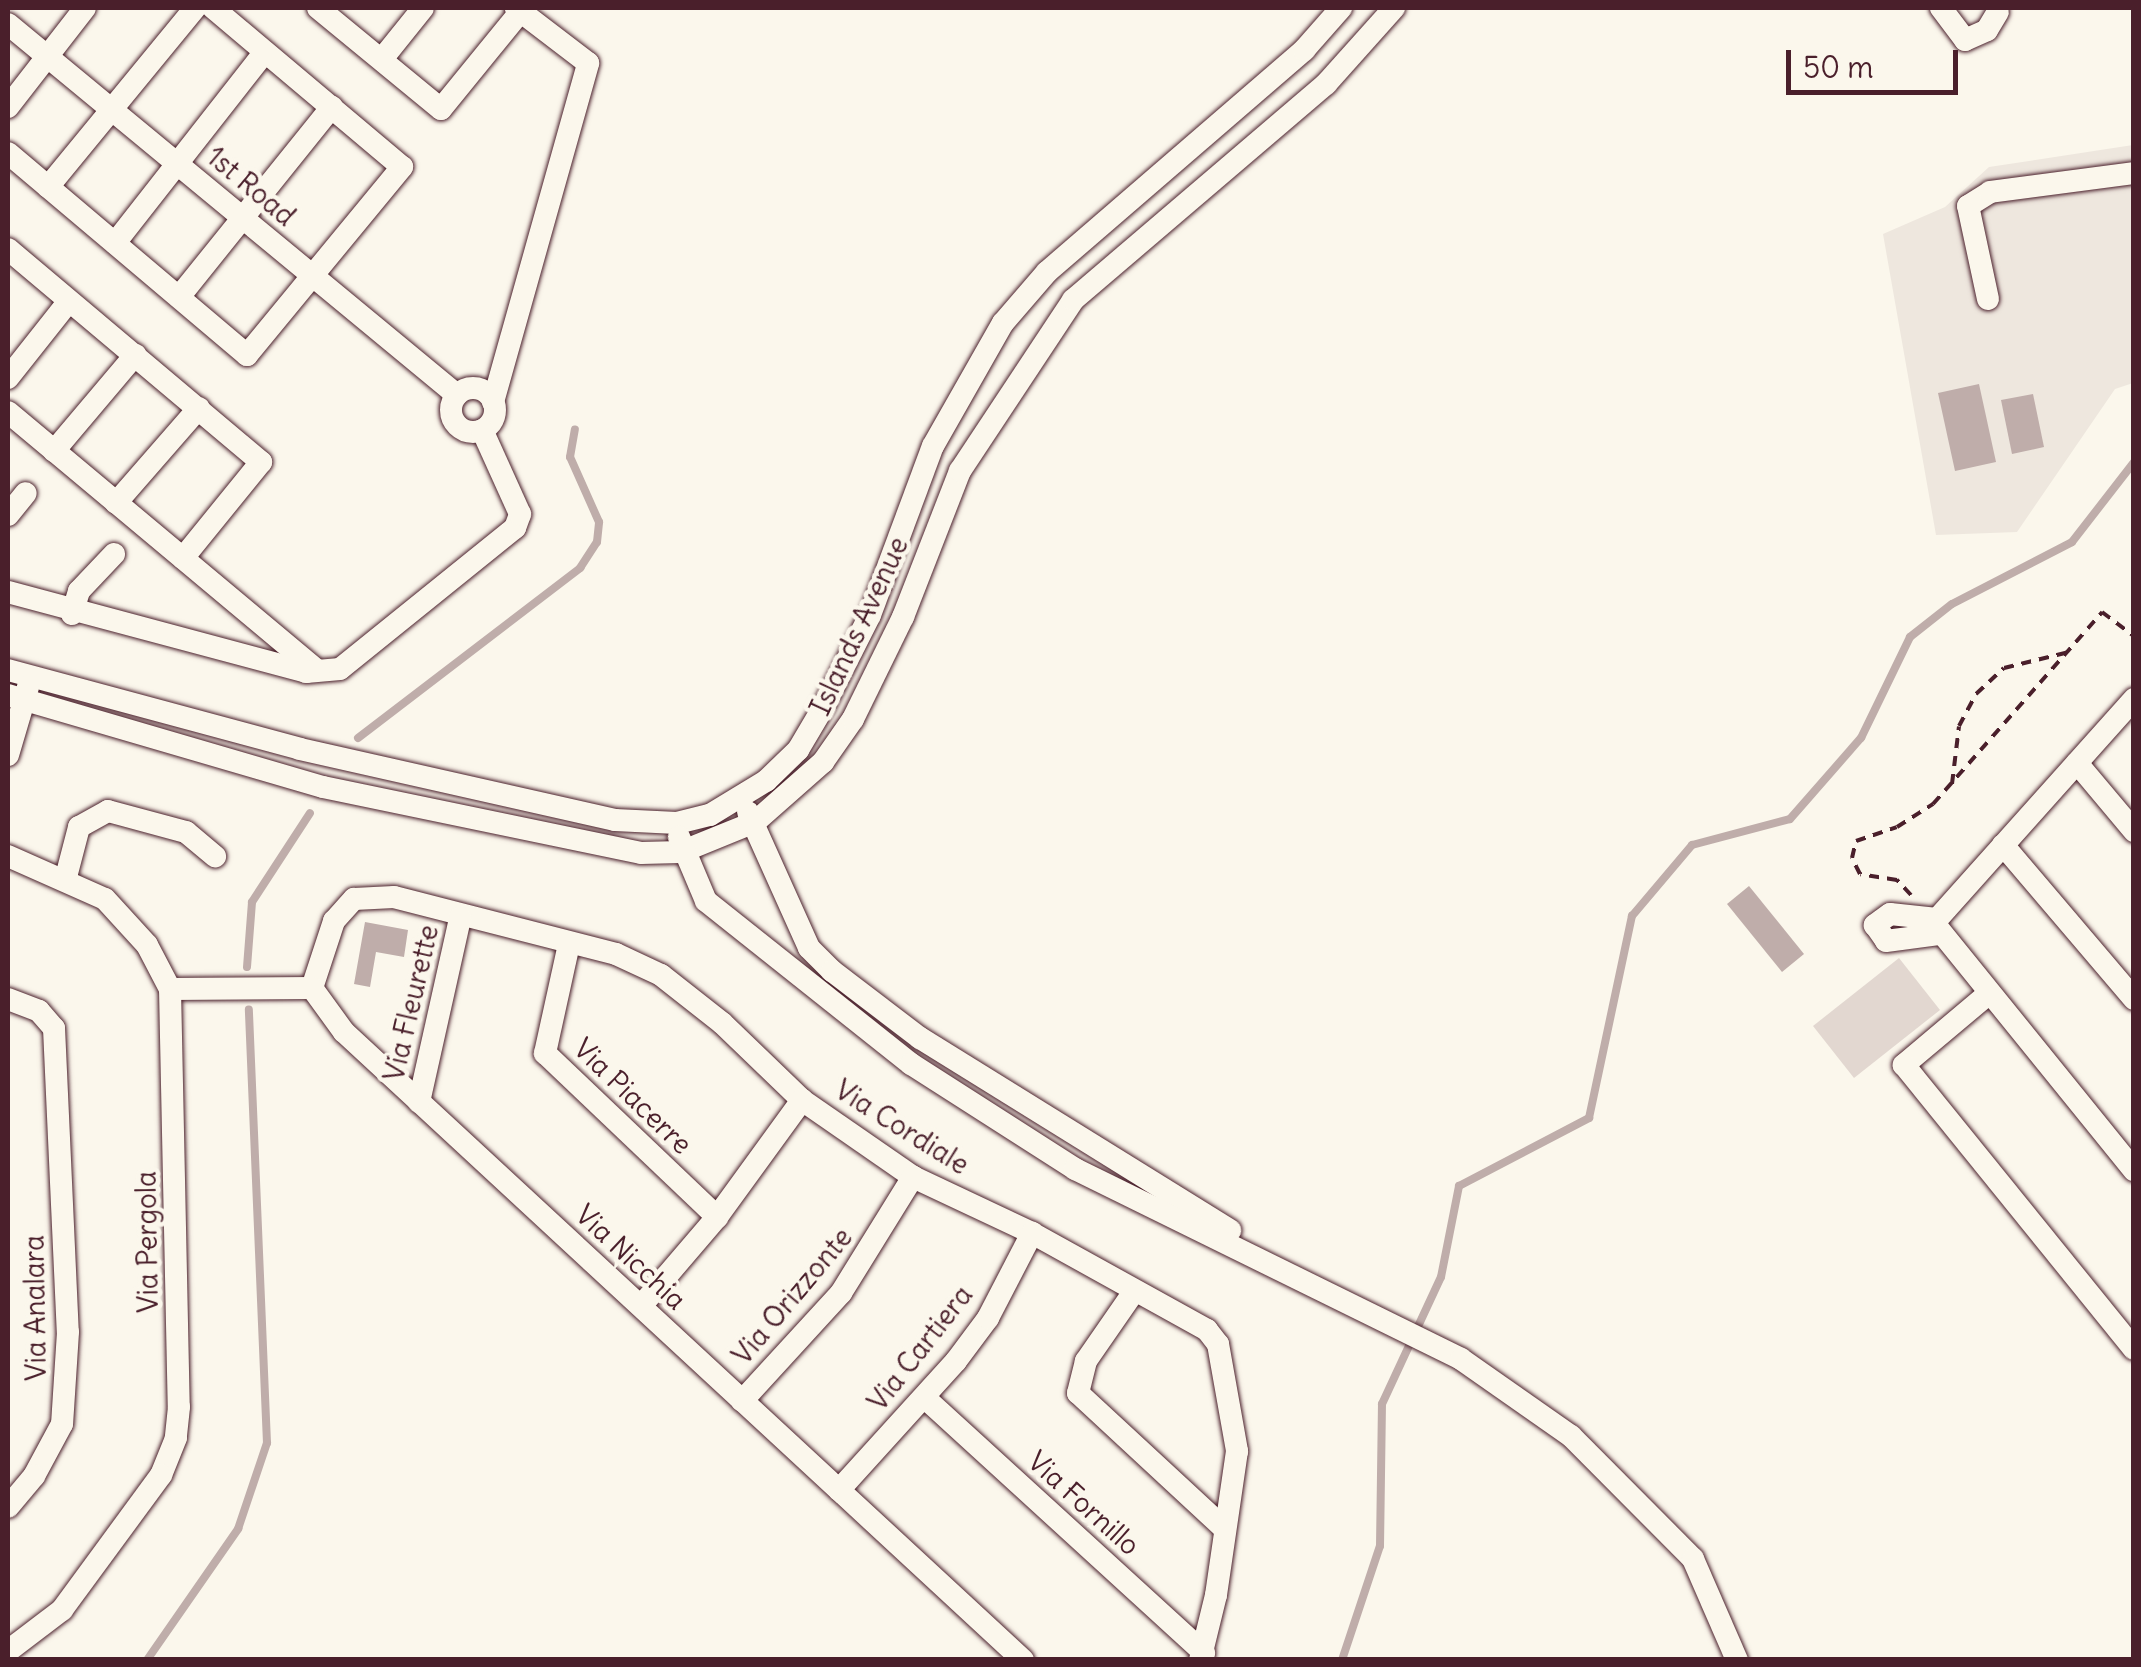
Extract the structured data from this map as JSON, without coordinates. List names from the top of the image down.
{
  "streets": {
    "street": [
      "1st Road",
      "Islands Avenue",
      "Via Fleurette",
      "Via Piacerre",
      "Via Cordiale",
      "Via Pergola",
      "Via Nicchia",
      "Via Orizzonte",
      "Via Analara",
      "Via Cartiera",
      "Via Fornillo"
    ]
  },
  "crossings": [
    ["Via Fleurette", "Via Cordiale"],
    ["Via Fleurette", "Via Nicchia"],
    ["Via Piacerre", "Via Cordiale"],
    ["Via Cordiale", "Via Nicchia"],
    ["Via Cordiale", "Via Orizzonte"],
    ["Via Cordiale", "Via Cartiera"],
    ["Via Cordiale", "Via Fornillo"],
    ["Via Nicchia", "Via Orizzonte"],
    ["Via Nicchia", "Via Cartiera"],
    ["Via Cartiera", "Via Fornillo"]
  ],
  "scale_bar": "50 m"
}
